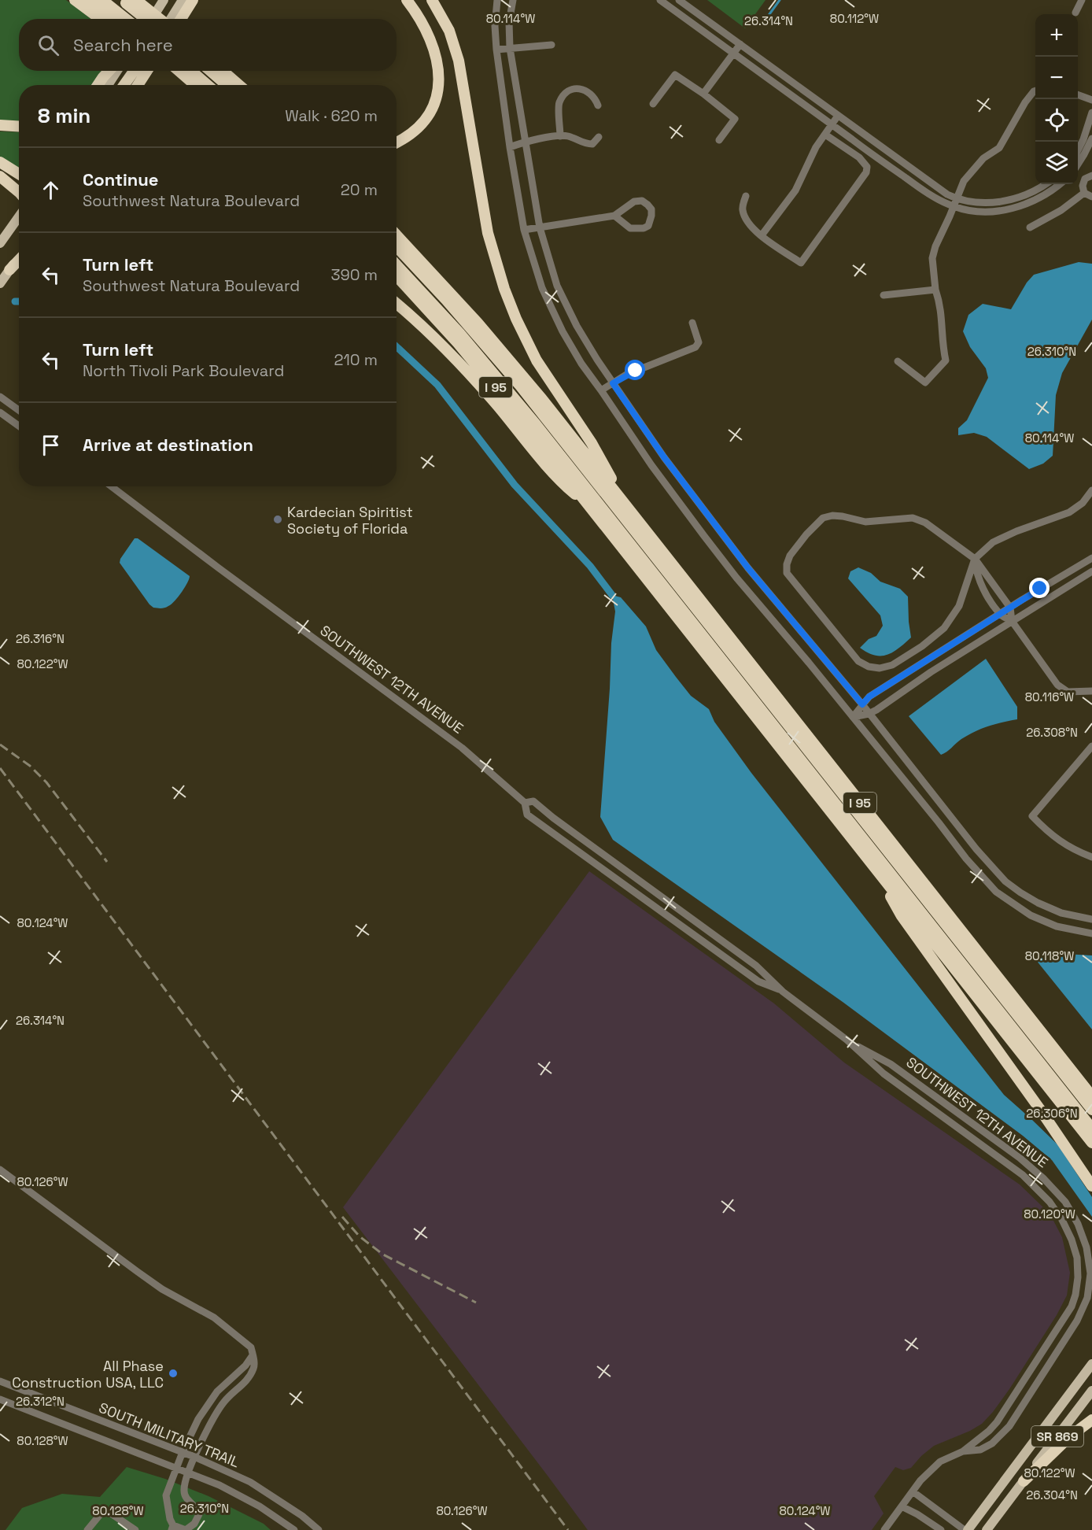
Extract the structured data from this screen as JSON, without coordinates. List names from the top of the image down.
{
  "streets": {
    "highway": ["I 95"],
    "main road": ["SR 869"],
    "street": ["SOUTHWEST 12TH AVENUE", "SOUTH MILITARY TRAIL"]
  },
  "places": ["Kardecian Spiritist Society of Florida", "All Phase Construction USA, LLC"],
  "page": {
    "map_buttons": ["+", "−"],
    "search": "Search here",
    "heading": ["8 min", "Walk · 620 m"],
    "list": [
      ["Continue", "Southwest Natura Boulevard", "20 m"],
      ["Turn left", "Southwest Natura Boulevard", "390 m"],
      ["Turn left", "North Tivoli Park Boulevard", "210 m"],
      "Arrive at destination"
    ]
  },
  "coordinates": [
    "80.114°W",
    "80.112°W",
    "26.314°N",
    "26.310°N",
    "26.316°N",
    "80.122°W",
    "80.116°W",
    "26.308°N",
    "80.124°W",
    "80.118°W",
    "26.306°N",
    "80.126°W",
    "80.120°W",
    "26.312°N",
    "80.128°W",
    "26.304°N"
  ]
}
